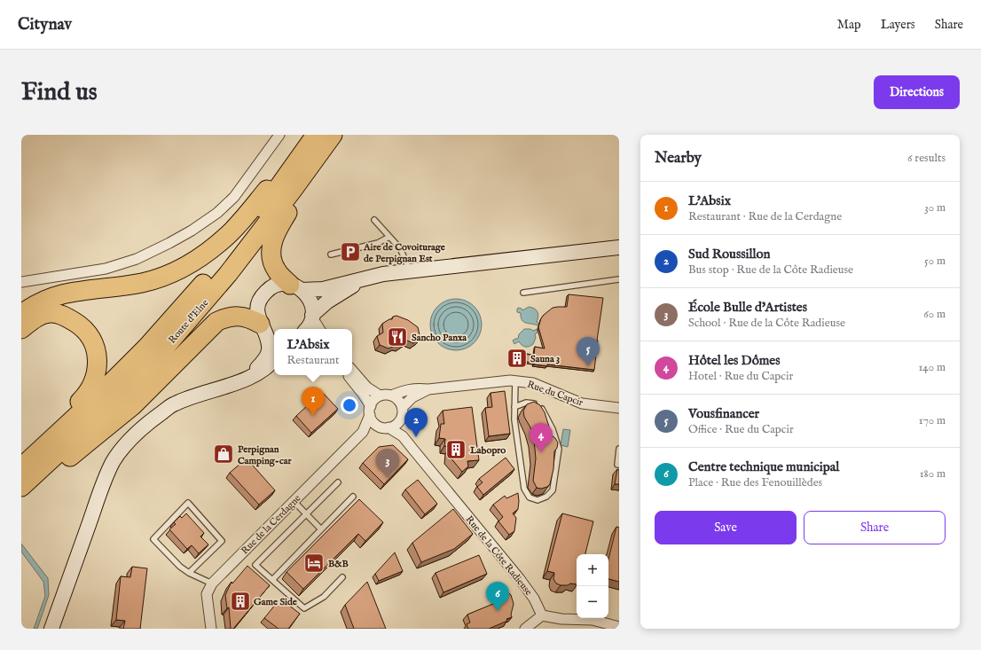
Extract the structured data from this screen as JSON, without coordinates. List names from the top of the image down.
{
  "streets": {
    "highway": ["Route d'Elne"],
    "street": ["Rue du Capcir", "Rue de la Cerdagne", "Rue de la Côte Radieuse"]
  },
  "crossings": [
    ["Rue du Capcir", "Rue de la Cerdagne"]
  ],
  "places": {
    "parking": ["Aire de Covoiturage de Perpignan Est"],
    "restaurant": ["Sancho Panxa"],
    "building": ["Sauna 3", "Labopro", "Game Side"],
    "shop": ["Perpignan Camping-car"],
    "hotel": ["B&B"]
  },
  "page": {
    "header": "Citynav",
    "nav": ["Map", "Layers", "Share"],
    "buttons": [
      "Directions",
      ["Save", "Share"]
    ],
    "title": "Find us",
    "heading": ["Nearby", "6 results"],
    "list": [
      {
        "mark": "1",
        "name": "L'Absix",
        "note": "Restaurant · Rue de la Cerdagne",
        "value": "30 m"
      },
      {
        "mark": "2",
        "name": "Sud Roussillon",
        "note": "Bus stop · Rue de la Côte Radieuse",
        "value": "50 m"
      },
      {
        "mark": "3",
        "name": "École Bulle d'Artistes",
        "note": "School · Rue de la Côte Radieuse",
        "value": "60 m"
      },
      {
        "mark": "4",
        "name": "Hôtel les Dômes",
        "note": "Hotel · Rue du Capcir",
        "value": "140 m"
      },
      {
        "mark": "5",
        "name": "Vousfinancer",
        "note": "Office · Rue du Capcir",
        "value": "170 m"
      },
      {
        "mark": "6",
        "name": "Centre technique municipal",
        "note": "Place · Rue des Fenouillèdes",
        "value": "180 m"
      }
    ],
    "popup": ["L'Absix", "Restaurant"],
    "pins": [
      "5",
      "1",
      "2",
      "4",
      "3",
      "6"
    ],
    "map_buttons": ["+", "−"]
  }
}
